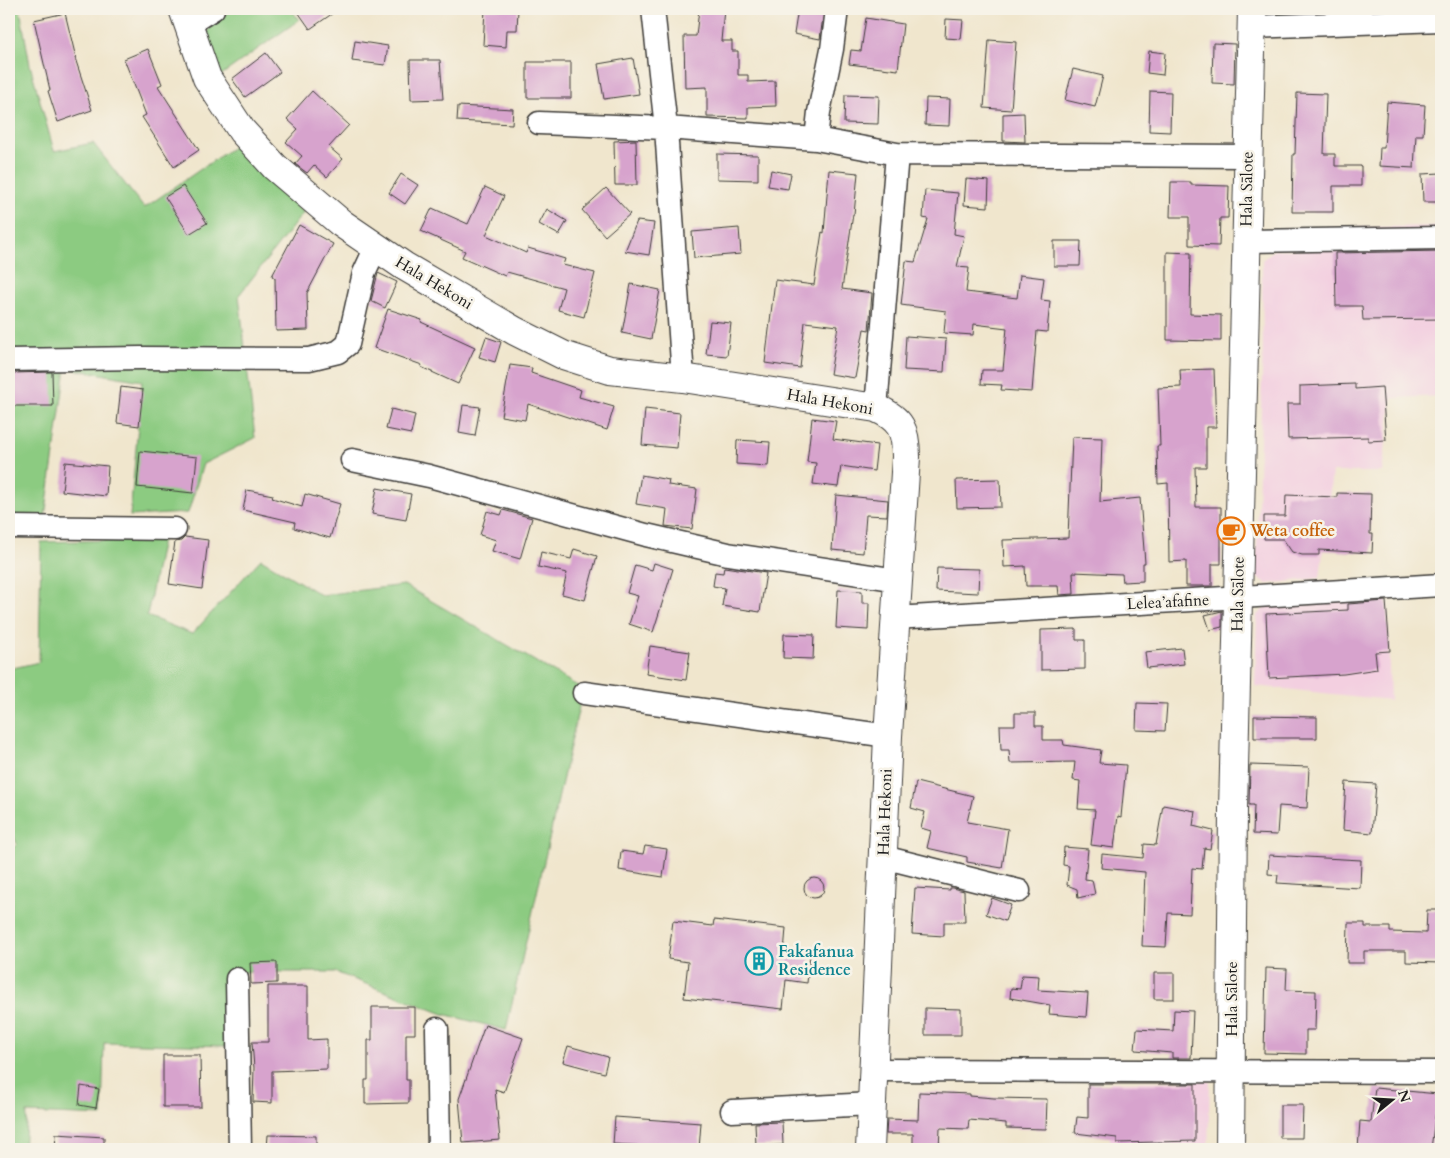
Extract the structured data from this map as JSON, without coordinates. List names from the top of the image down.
{
  "streets": {
    "street": ["Hala Sālote", "Hala Hekoni", "Lelea’afafine"]
  },
  "crossings": [
    ["Hala Sālote", "Lelea’afafine"],
    ["Hala Hekoni", "Lelea’afafine"]
  ],
  "places": {
    "cafe": ["Weta coffee"],
    "building": ["Fakafanua Residence"]
  },
  "north": "right"
}
